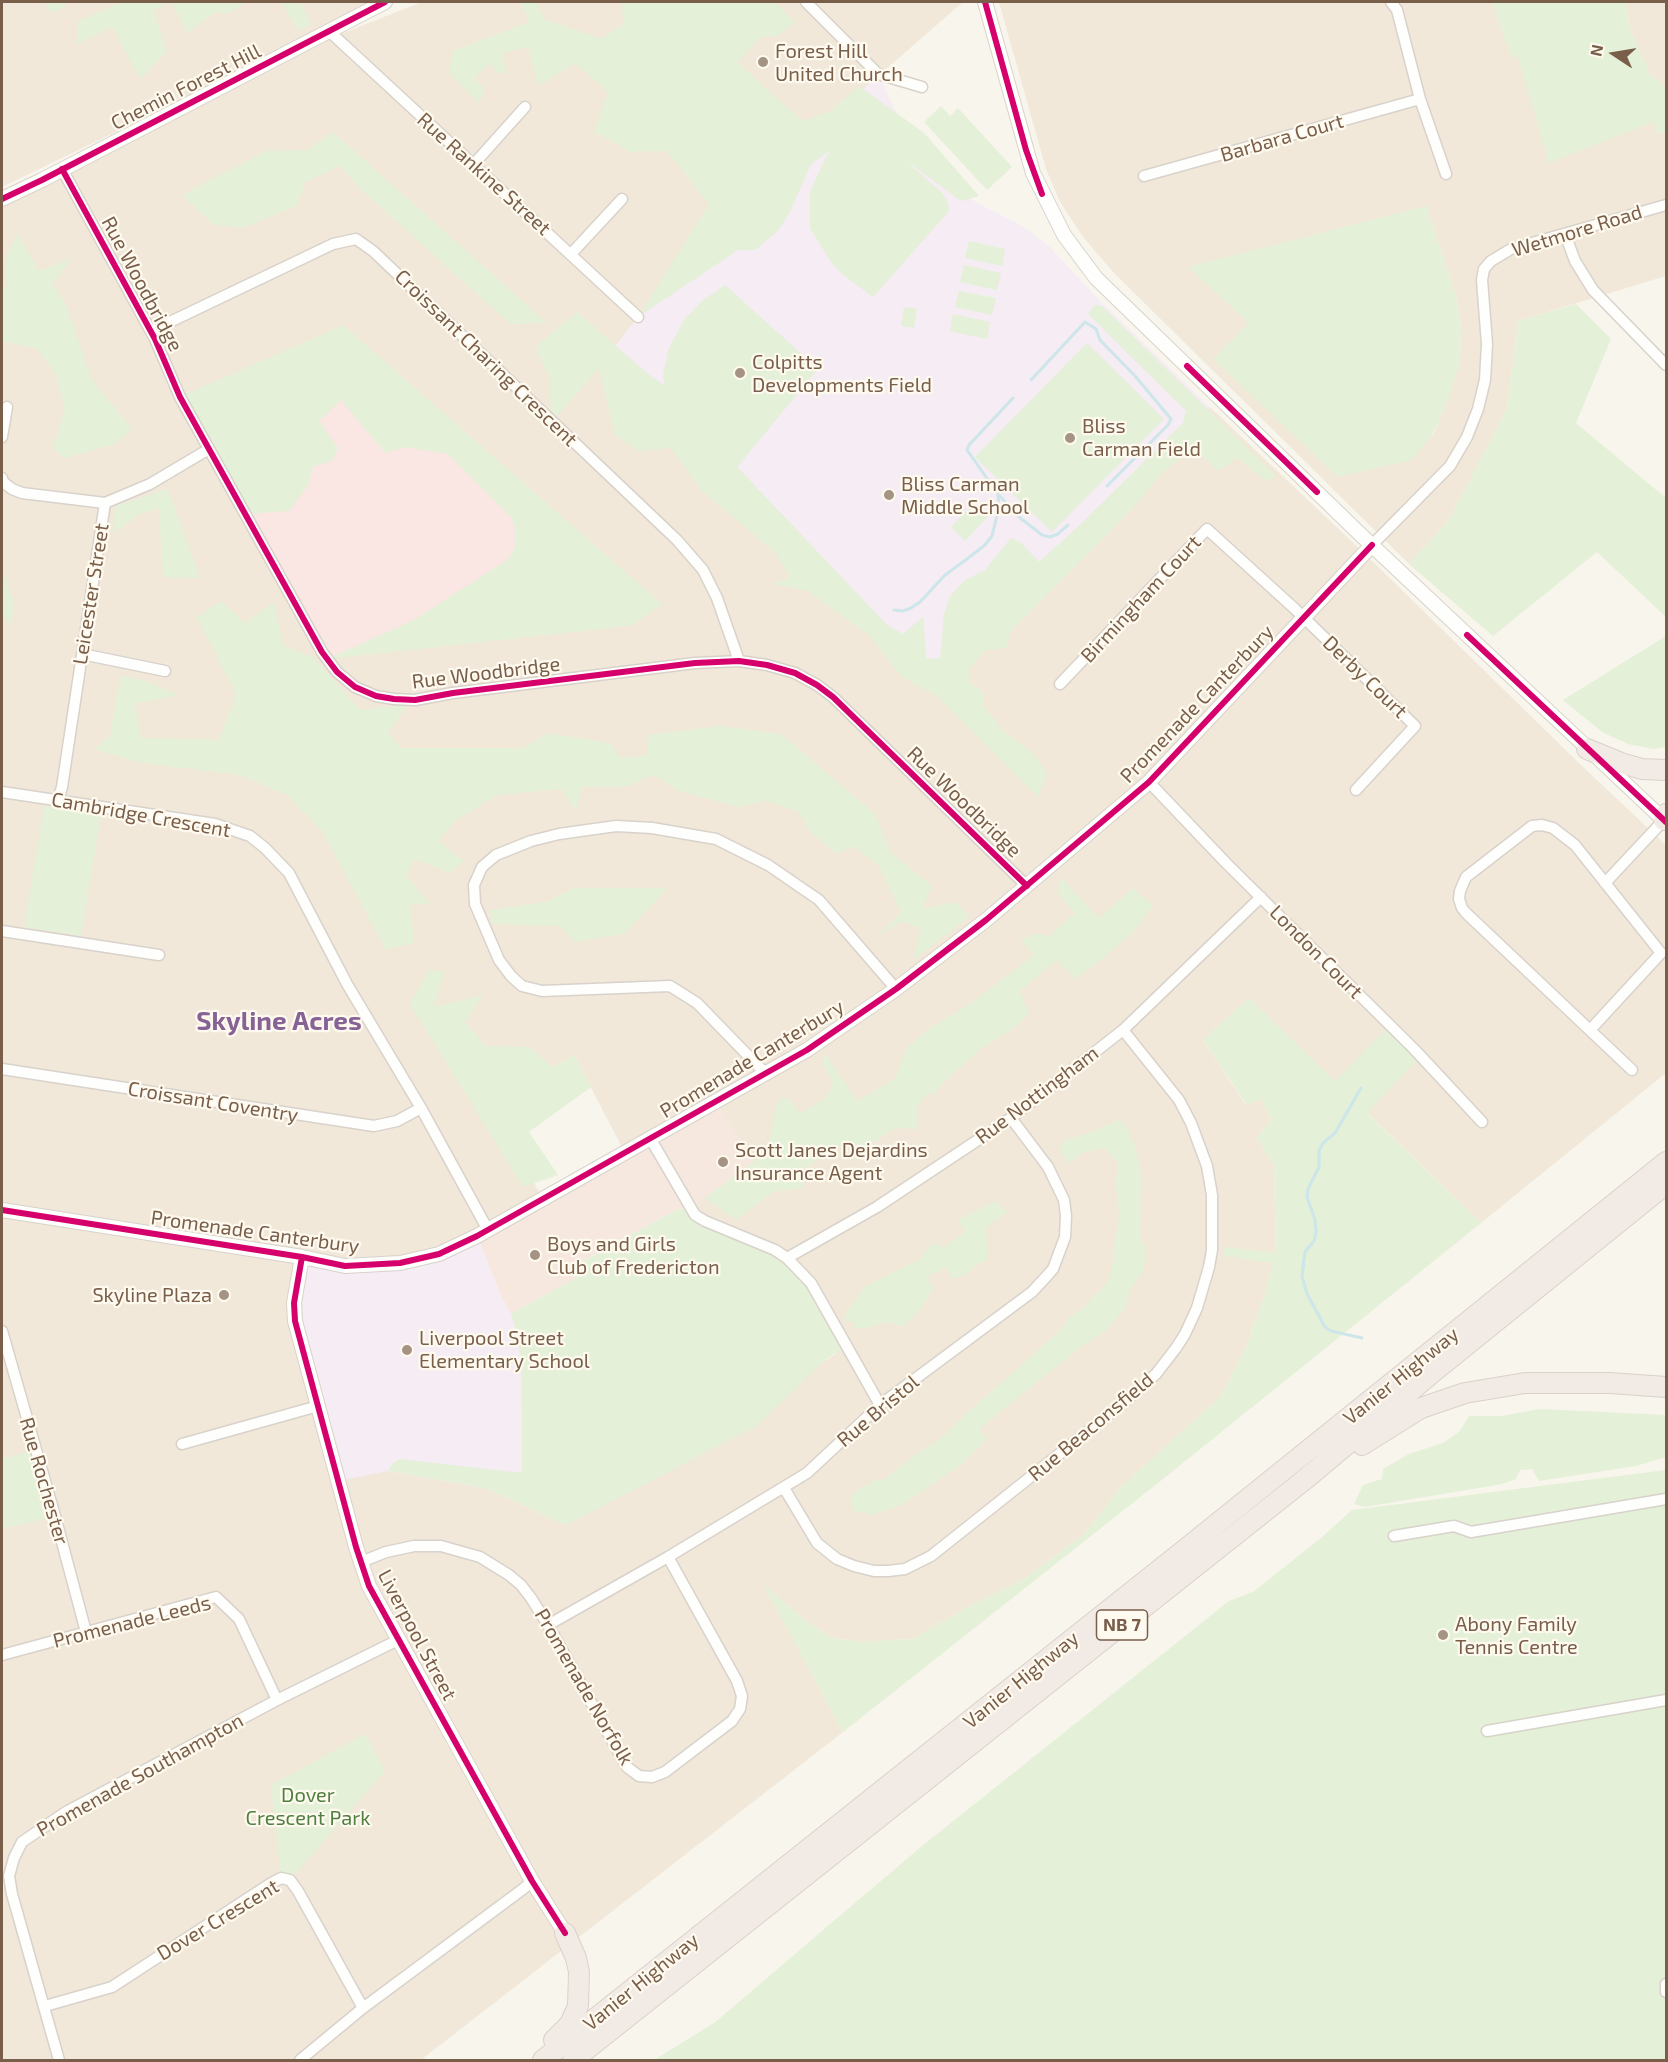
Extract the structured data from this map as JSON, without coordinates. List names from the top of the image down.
{
  "streets": {
    "highway": ["Vanier Highway", "NB 7"],
    "street": [
      "Chemin Forest Hill",
      "Barbara Court",
      "Rue Rankine Street",
      "Wetmore Road",
      "Rue Woodbridge",
      "Croissant Charing Crescent",
      "Leicester Street",
      "Birmingham Court",
      "Derby Court",
      "Promenade Canterbury",
      "Cambridge Crescent",
      "London Court",
      "Rue Nottingham",
      "Croissant Coventry",
      "Rue Bristol",
      "Rue Beaconsfield",
      "Rue Rochester",
      "Promenade Leeds",
      "Liverpool Street",
      "Promenade Norfolk",
      "Promenade Southampton",
      "Dover Crescent"
    ]
  },
  "crossings": [
    ["Chemin Forest Hill", "Rue Rankine Street"],
    ["Chemin Forest Hill", "Rue Woodbridge"],
    ["Wetmore Road", "Promenade Canterbury"],
    ["Rue Woodbridge", "Croissant Charing Crescent"],
    ["Rue Woodbridge", "Leicester Street"],
    ["Rue Woodbridge", "Promenade Canterbury"],
    ["Leicester Street", "Cambridge Crescent"],
    ["Birmingham Court", "Derby Court"],
    ["Birmingham Court", "Promenade Canterbury"],
    ["Derby Court", "Promenade Canterbury"],
    ["Promenade Canterbury", "Cambridge Crescent"],
    ["Promenade Canterbury", "London Court"],
    ["Promenade Canterbury", "Liverpool Street"],
    ["Cambridge Crescent", "Croissant Coventry"],
    ["London Court", "Rue Nottingham"],
    ["Rue Nottingham", "Rue Bristol"],
    ["Rue Nottingham", "Rue Beaconsfield"],
    ["Rue Bristol", "Rue Beaconsfield"],
    ["Rue Bristol", "Promenade Norfolk"],
    ["Rue Rochester", "Promenade Leeds"],
    ["Promenade Leeds", "Promenade Southampton"],
    ["Liverpool Street", "Promenade Norfolk"],
    ["Liverpool Street", "Promenade Southampton"],
    ["Promenade Southampton", "Dover Crescent"]
  ],
  "districts": ["Skyline Acres"],
  "parks": ["Dover Crescent Park"],
  "places": [
    "Forest Hill United Church",
    "Colpitts Developments Field",
    "Bliss Carman Field",
    "Bliss Carman Middle School",
    "Scott Janes Dejardins Insurance Agent",
    "Boys and Girls Club of Fredericton",
    "Skyline Plaza",
    "Liverpool Street Elementary School",
    "Abony Family Tennis Centre"
  ],
  "north": "left"
}
